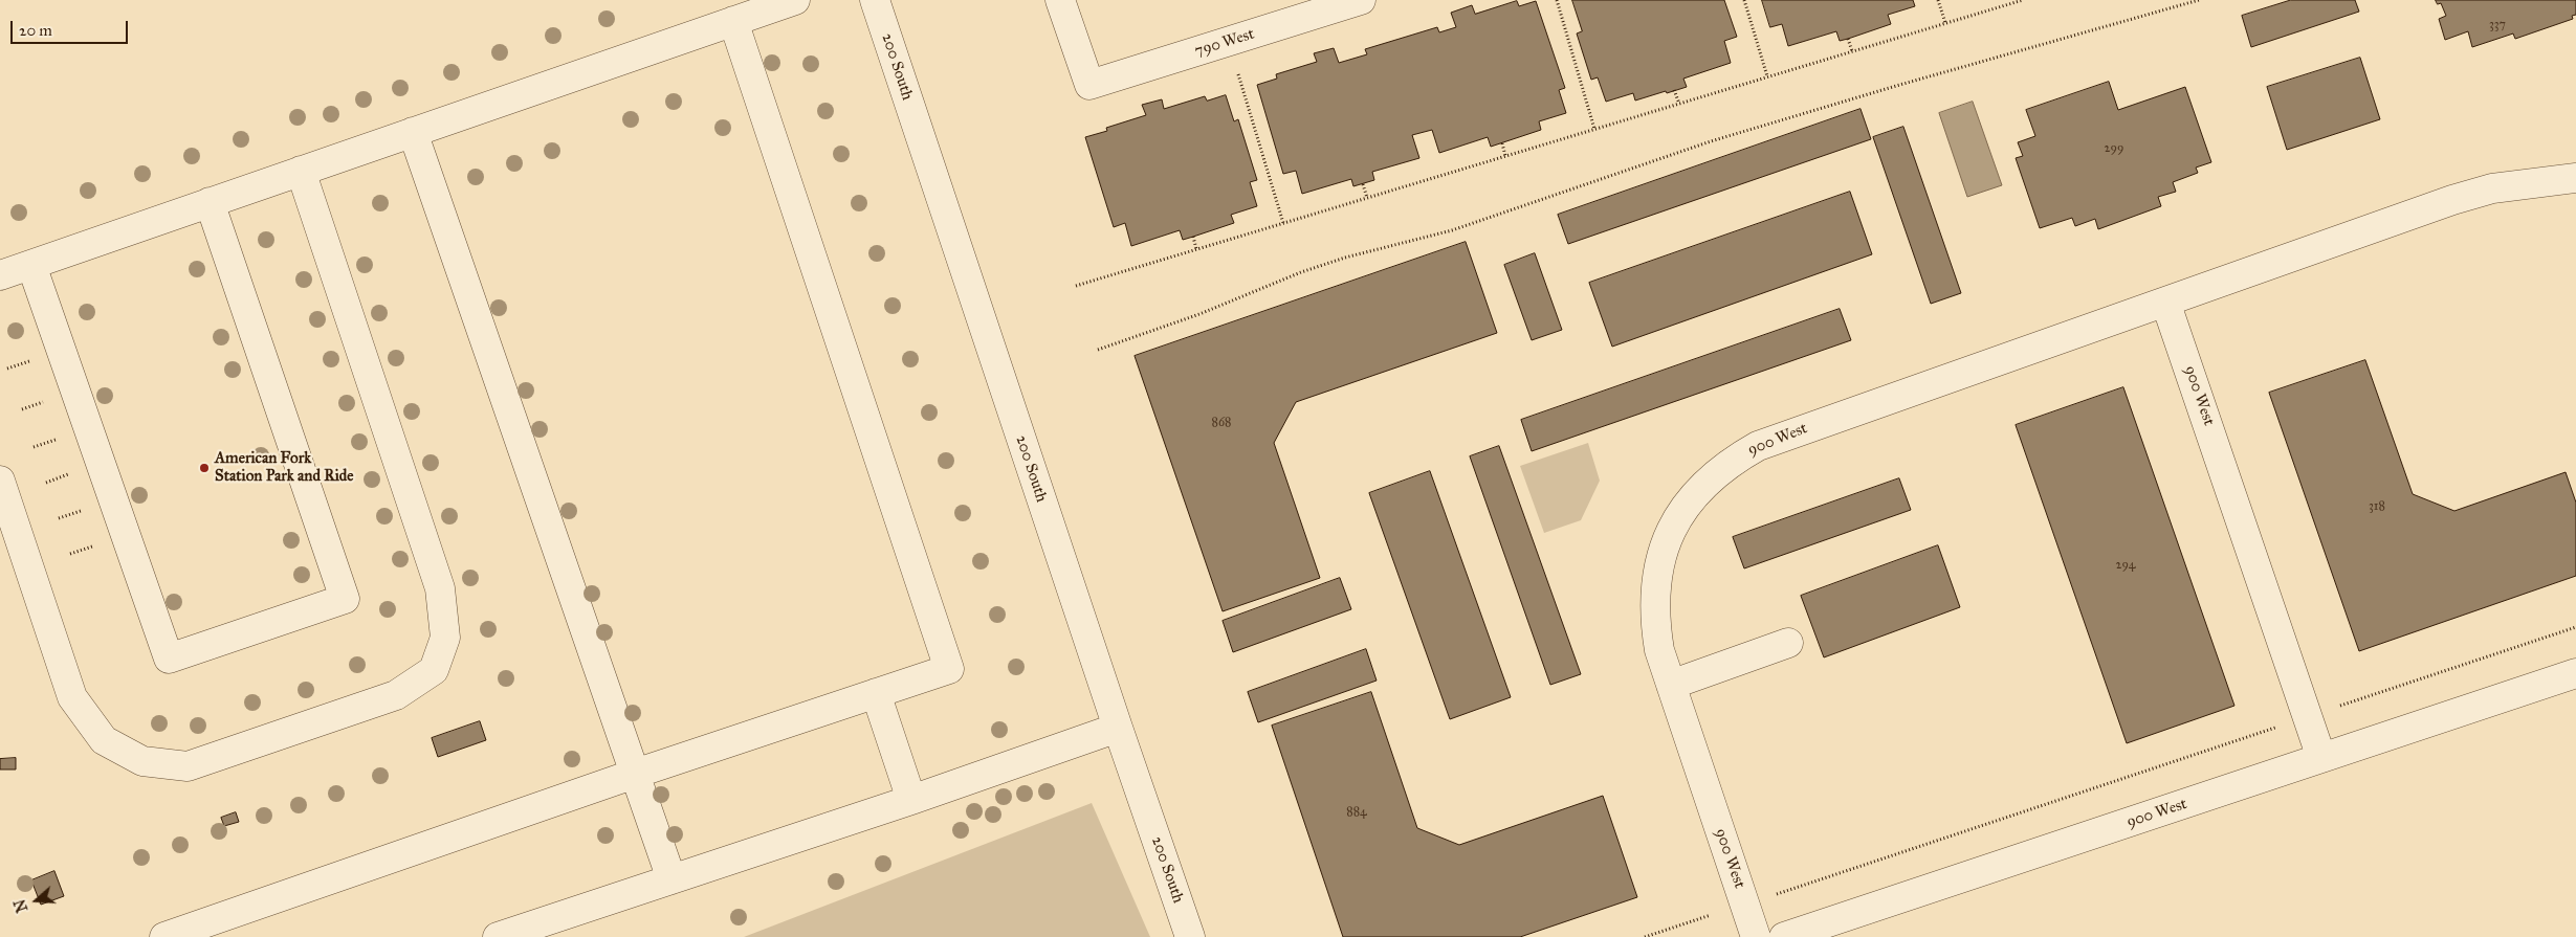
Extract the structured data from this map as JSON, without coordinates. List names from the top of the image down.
{
  "streets": {
    "street": ["790 West", "200 South", "900 West"]
  },
  "places": ["American Fork Station Park and Ride"],
  "house_numbers": [
    "337",
    "299",
    "868",
    "318",
    "294",
    "884"
  ],
  "scale_bar": "20 m",
  "north": "left"
}
